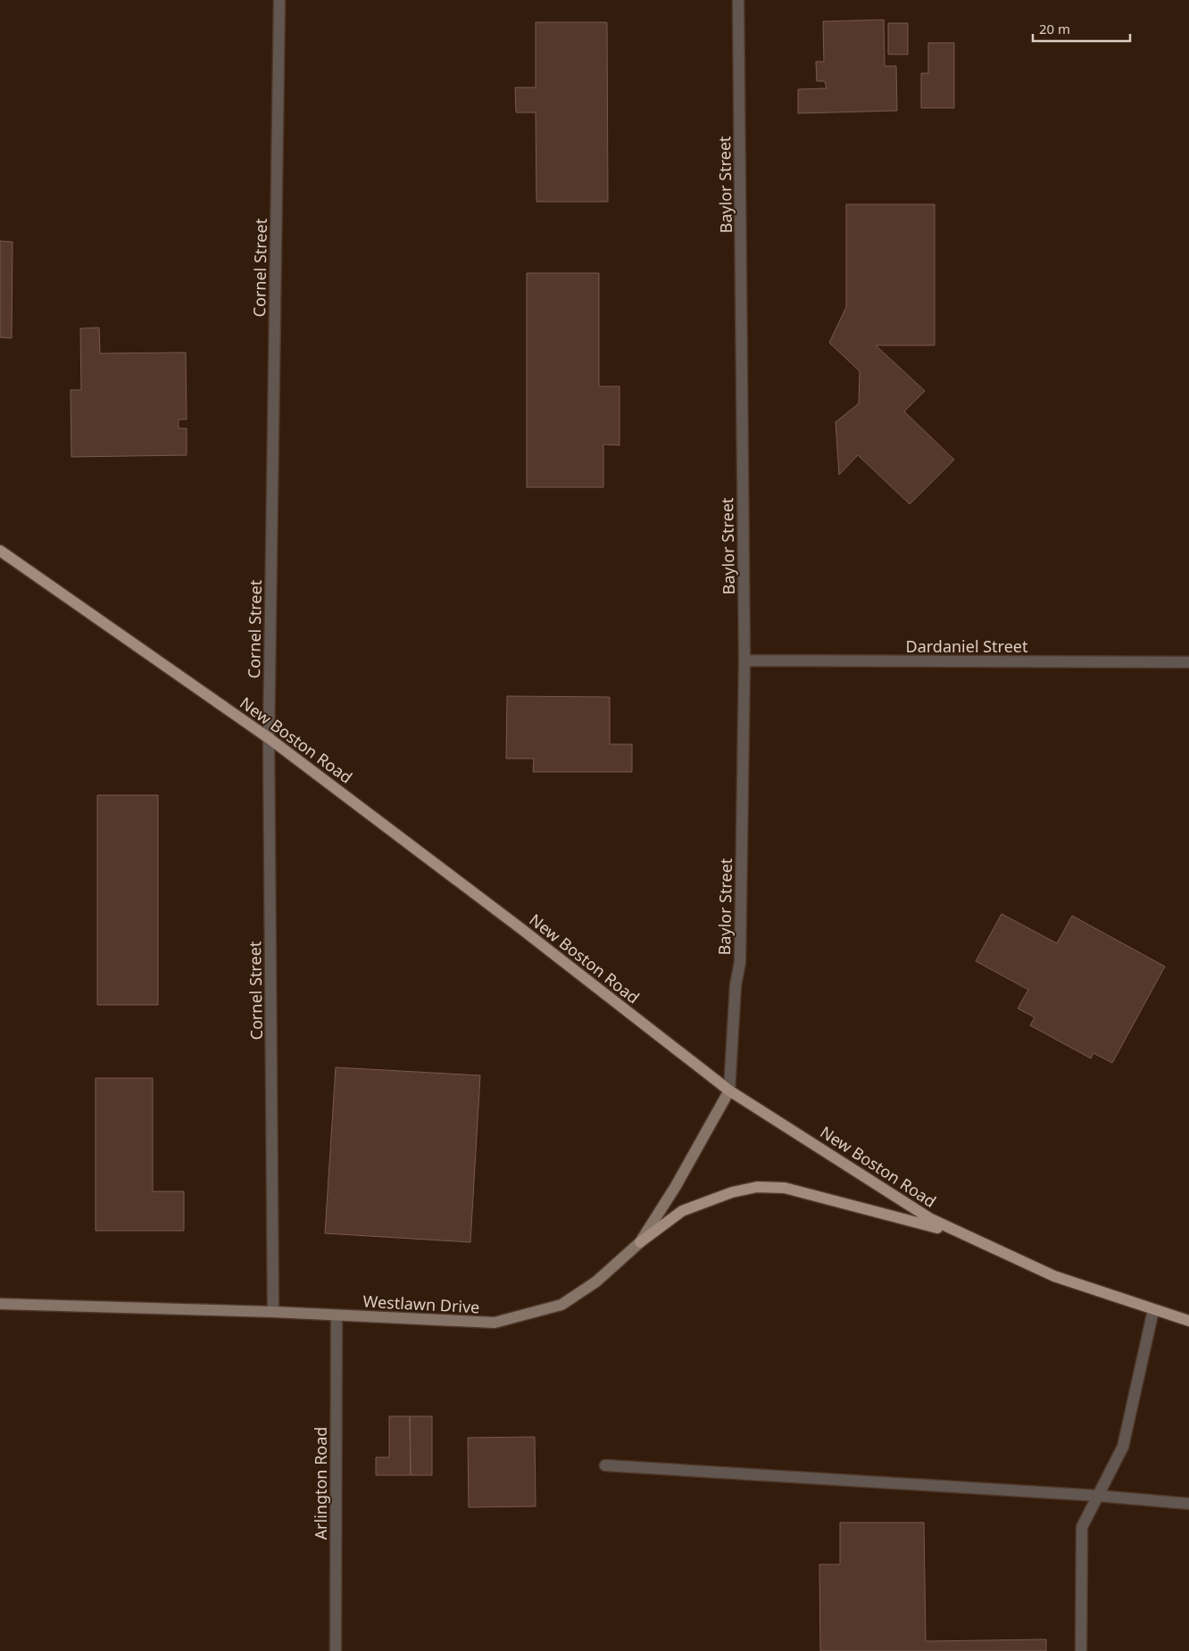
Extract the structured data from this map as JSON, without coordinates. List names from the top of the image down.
{
  "streets": {
    "main road": ["New Boston Road", "Westlawn Drive"],
    "street": [
      "Baylor Street",
      "Cornel Street",
      "Dardaniel Street",
      "Arlington Road"
    ]
  },
  "crossings": [
    ["Baylor Street", "Dardaniel Street"],
    ["Baylor Street", "New Boston Road"],
    ["Baylor Street", "Westlawn Drive"],
    ["Cornel Street", "New Boston Road"],
    ["Cornel Street", "Westlawn Drive"],
    ["New Boston Road", "Westlawn Drive"],
    ["Westlawn Drive", "Arlington Road"]
  ],
  "scale_bar": "20 m"
}
